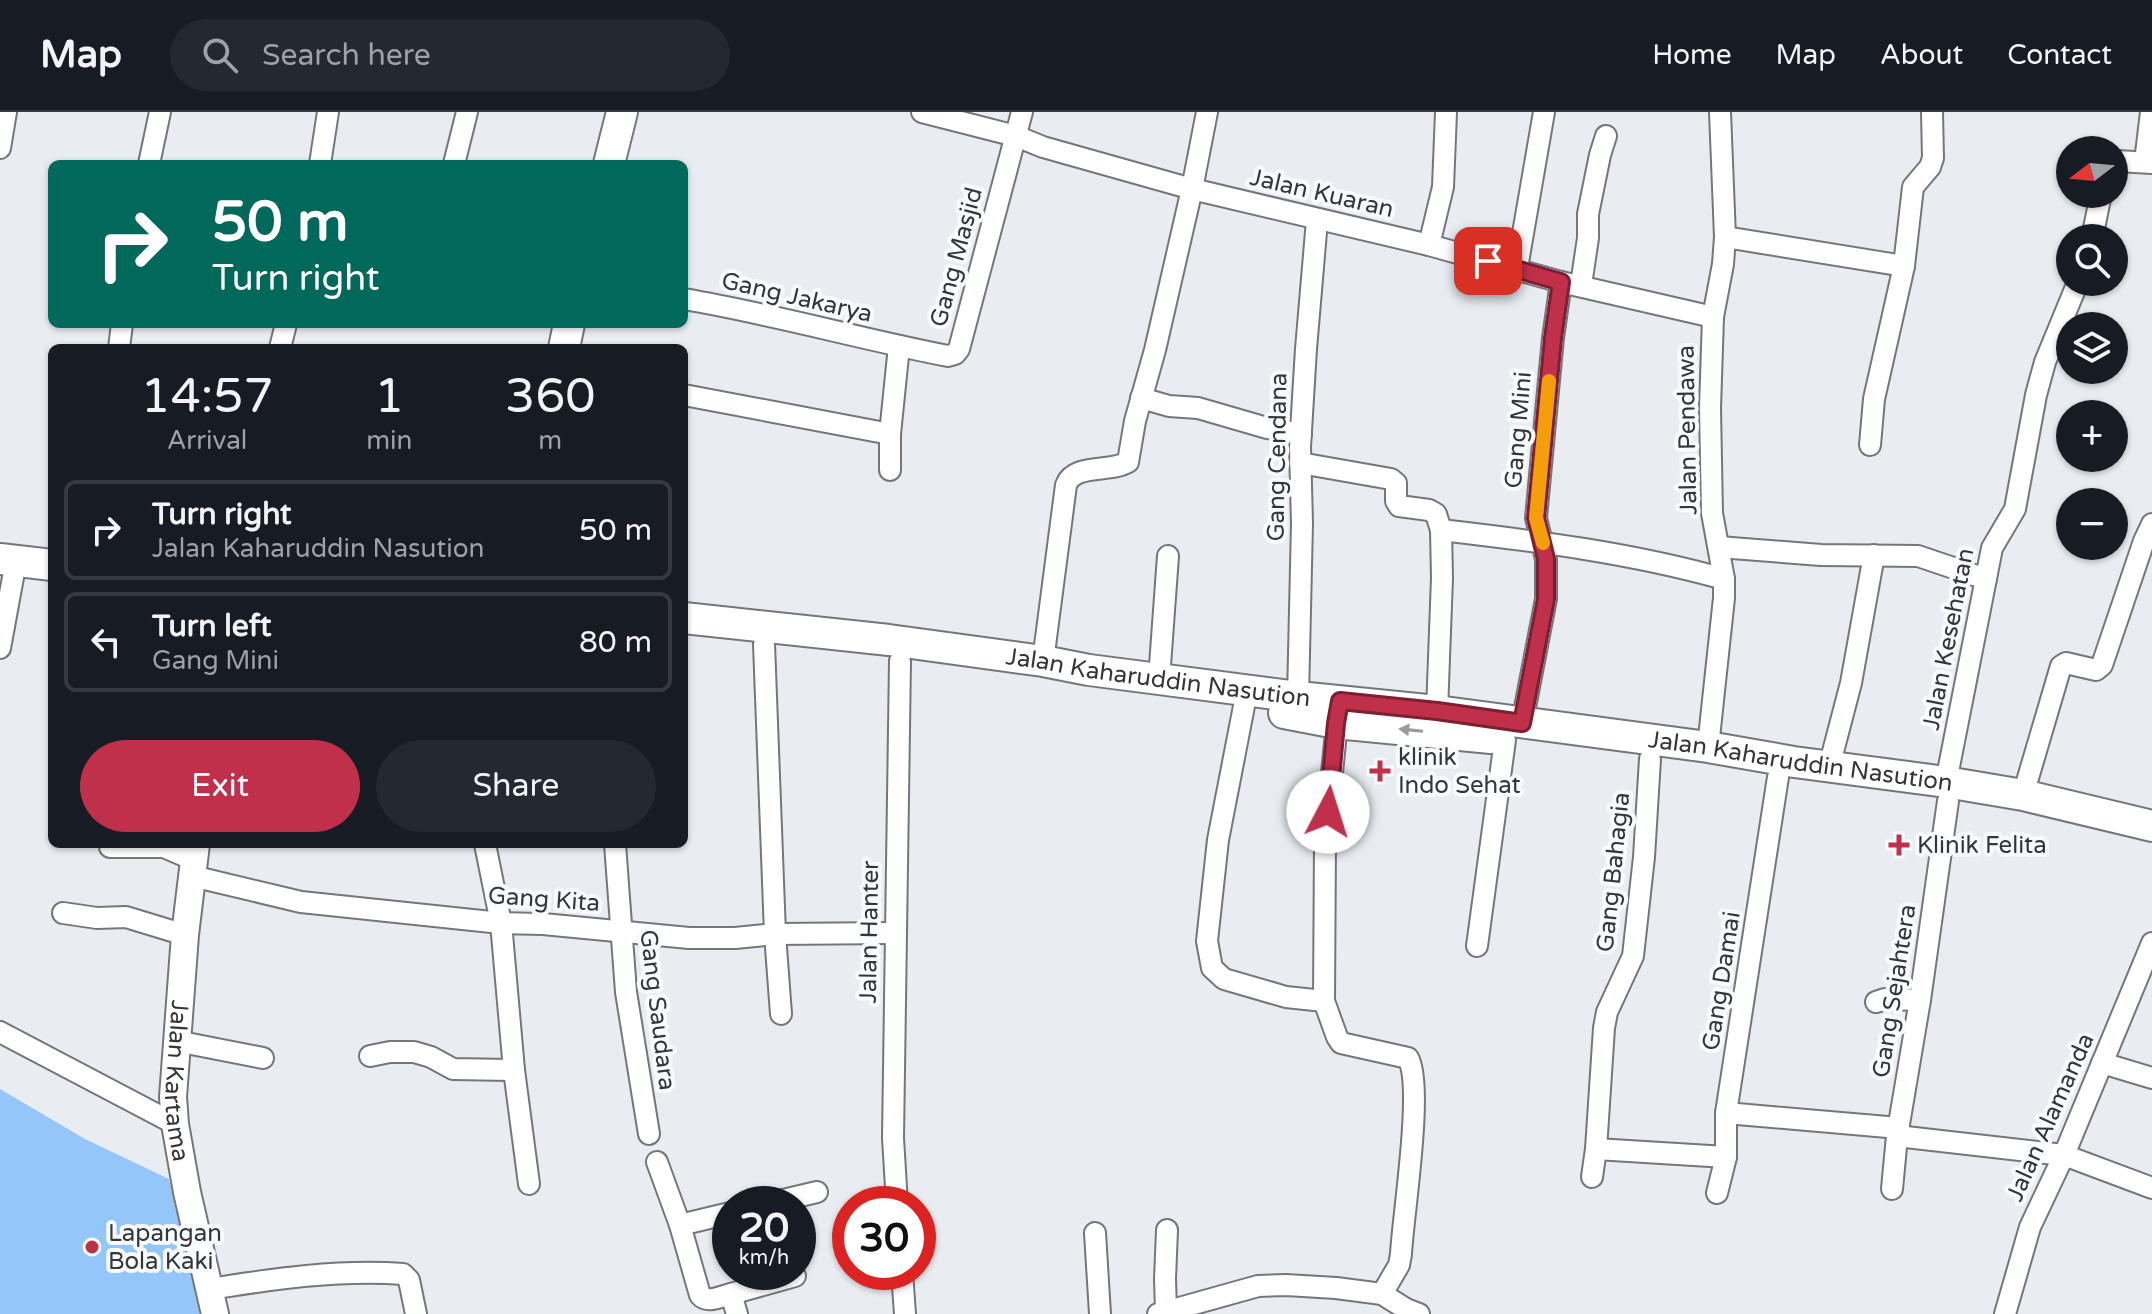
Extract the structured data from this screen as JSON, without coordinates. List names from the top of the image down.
{
  "streets": {
    "highway": ["Jalan Kaharuddin Nasution"],
    "main road": ["Jalan Kartama"],
    "street": [
      "Jalan Kuaran",
      "Gang Masjid",
      "Gang Jakarya",
      "Gang Mini",
      "Jalan Pendawa",
      "Gang Cendana",
      "Jalan Kesehatan",
      "Gang Bahagia",
      "Gang Kita",
      "Jalan Hanter",
      "Gang Damai",
      "Gang Sejahtera",
      "Gang Saudara",
      "Jalan Alamanda"
    ]
  },
  "crossings": [
    ["Jalan Kuaran", "Gang Masjid"],
    ["Jalan Kuaran", "Gang Mini"],
    ["Jalan Kuaran", "Jalan Pendawa"],
    ["Jalan Kuaran", "Gang Cendana"],
    ["Gang Masjid", "Gang Jakarya"],
    ["Gang Mini", "Jalan Kaharuddin Nasution"],
    ["Jalan Pendawa", "Jalan Kaharuddin Nasution"],
    ["Gang Cendana", "Jalan Kaharuddin Nasution"],
    ["Jalan Kesehatan", "Jalan Kaharuddin Nasution"],
    ["Jalan Kesehatan", "Gang Sejahtera"],
    ["Jalan Kaharuddin Nasution", "Gang Bahagia"],
    ["Jalan Kaharuddin Nasution", "Jalan Hanter"],
    ["Jalan Kaharuddin Nasution", "Gang Damai"],
    ["Jalan Kaharuddin Nasution", "Gang Sejahtera"],
    ["Gang Kita", "Jalan Hanter"],
    ["Gang Kita", "Gang Saudara"],
    ["Gang Kita", "Jalan Kartama"]
  ],
  "places": {
    "health": ["klinik Indo Sehat", "Klinik Felita"],
    "other": ["Lapangan Bola Kaki"]
  },
  "north": "left",
  "page": {
    "header": "Map",
    "search": "Search here",
    "nav": [
      "Home",
      "Map",
      "About",
      "Contact"
    ],
    "map_buttons": ["+", "−"],
    "turn": ["50 m", "Turn right"],
    "eta": [
      "14:57",
      "Arrival",
      "1",
      "min",
      "360",
      "m"
    ],
    "list": [
      {
        "name": "Turn right",
        "note": "Jalan Kaharuddin Nasution",
        "value": "50 m"
      },
      {
        "name": "Turn left",
        "note": "Gang Mini",
        "value": "80 m"
      }
    ],
    "buttons": ["Exit", "Share"],
    "speed": "20 km/h",
    "limit": "30"
  }
}
